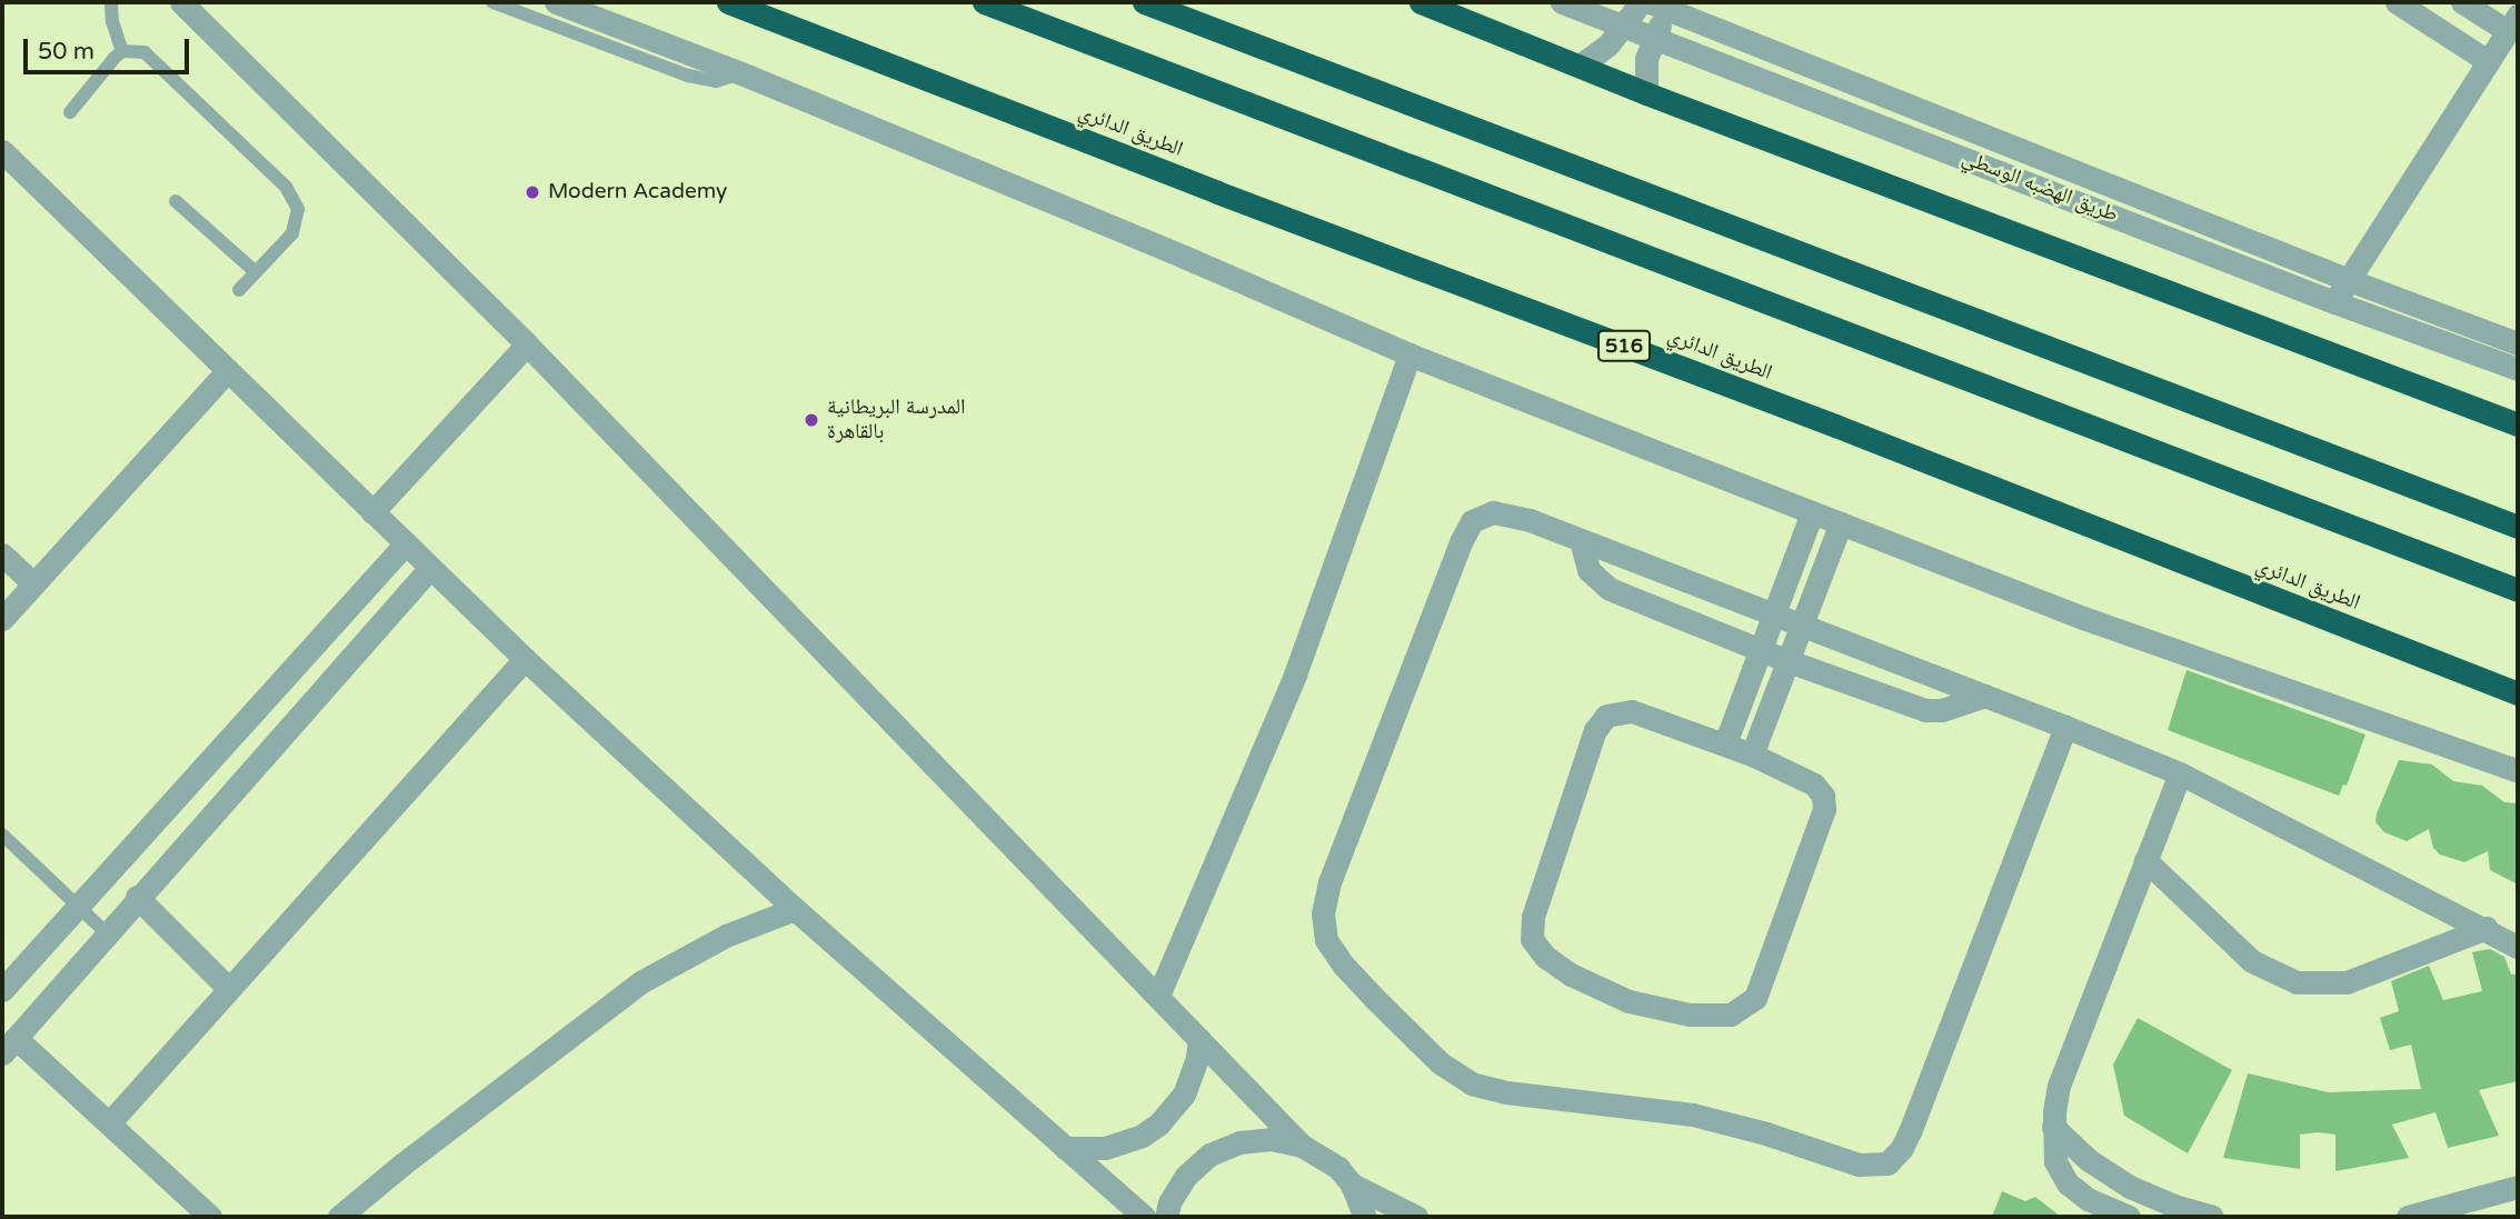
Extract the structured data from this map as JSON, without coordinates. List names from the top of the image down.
{
  "streets": {
    "highway": ["الطريق الدائري", "516"],
    "street": ["طريق الهضبه الوسطي"]
  },
  "places": ["Modern Academy", "المدرسة البريطانية بالقاهرة"],
  "scale_bar": "50 m"
}
